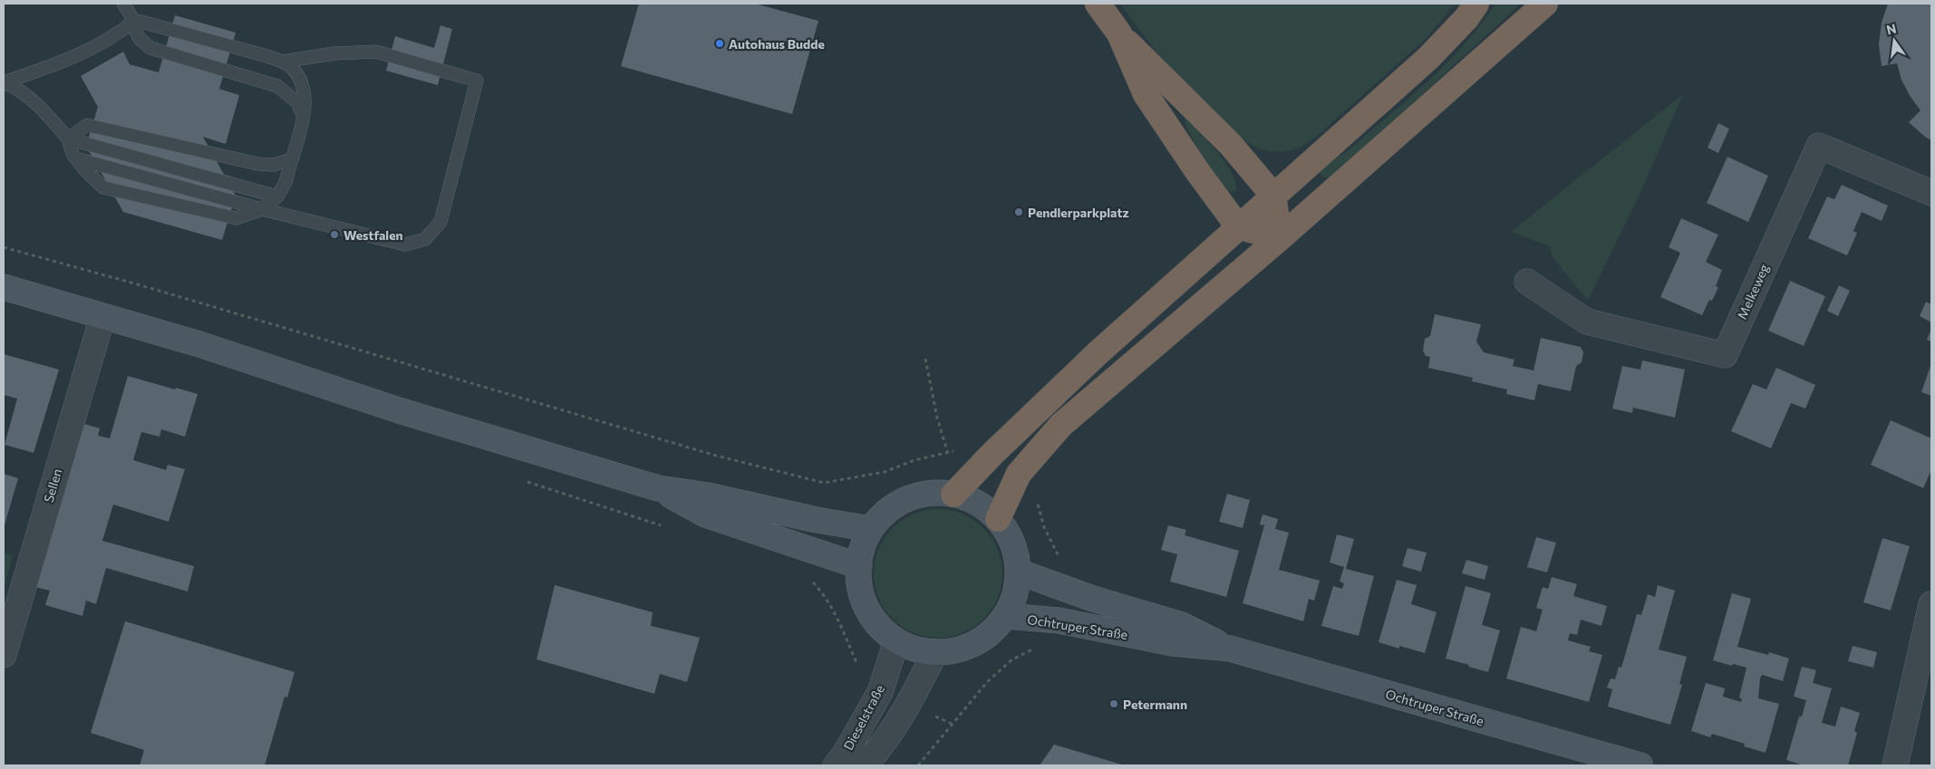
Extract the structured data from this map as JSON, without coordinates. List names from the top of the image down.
{
  "streets": {
    "main road": ["Ochtruper Straße"],
    "street": ["Melkeweg", "Sellen", "Dieselstraße"]
  },
  "crossings": [
    ["Ochtruper Straße", "Dieselstraße"]
  ],
  "places": [
    "Autohaus Budde",
    "Pendlerparkplatz",
    "Westfalen",
    "Petermann"
  ],
  "north": "top"
}
